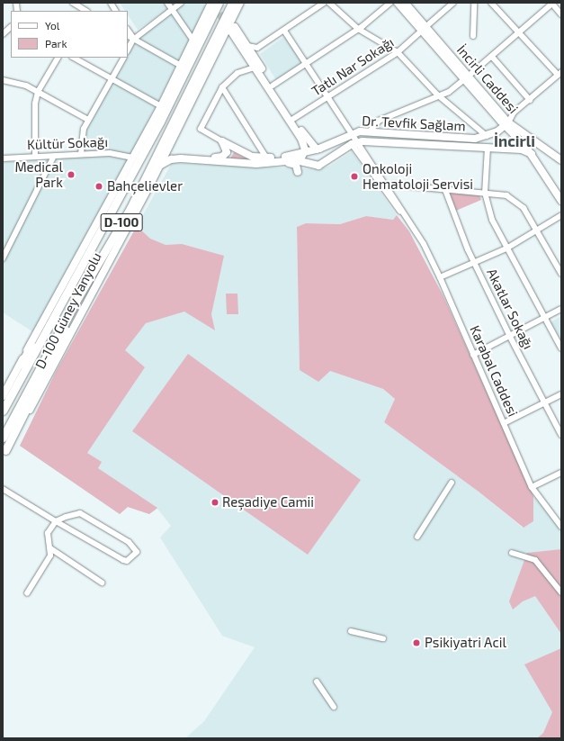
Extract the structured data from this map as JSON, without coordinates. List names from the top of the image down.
{
  "streets": {
    "highway": ["D-100"],
    "main road": ["İncirli Caddesi", "Dr. Tevfik Sağlam", "D-100 Güney Yanyolu"],
    "street": [
      "Tatlı Nar Sokağı",
      "Kültür Sokağı",
      "Akatlar Sokağı",
      "Karabal Caddesi"
    ]
  },
  "crossings": [
    ["Tatlı Nar Sokağı", "İncirli Caddesi"],
    ["Tatlı Nar Sokağı", "Karabal Caddesi"],
    ["İncirli Caddesi", "Dr. Tevfik Sağlam"],
    ["Dr. Tevfik Sağlam", "Karabal Caddesi"]
  ],
  "districts": ["İncirli"],
  "places": [
    "Medical Park",
    "Onkoloji Hematoloji Servisi",
    "Bahçelievler",
    "Reşadiye Camii",
    "Psikiyatri Acil"
  ],
  "legend": ["Yol", "Park"]
}
